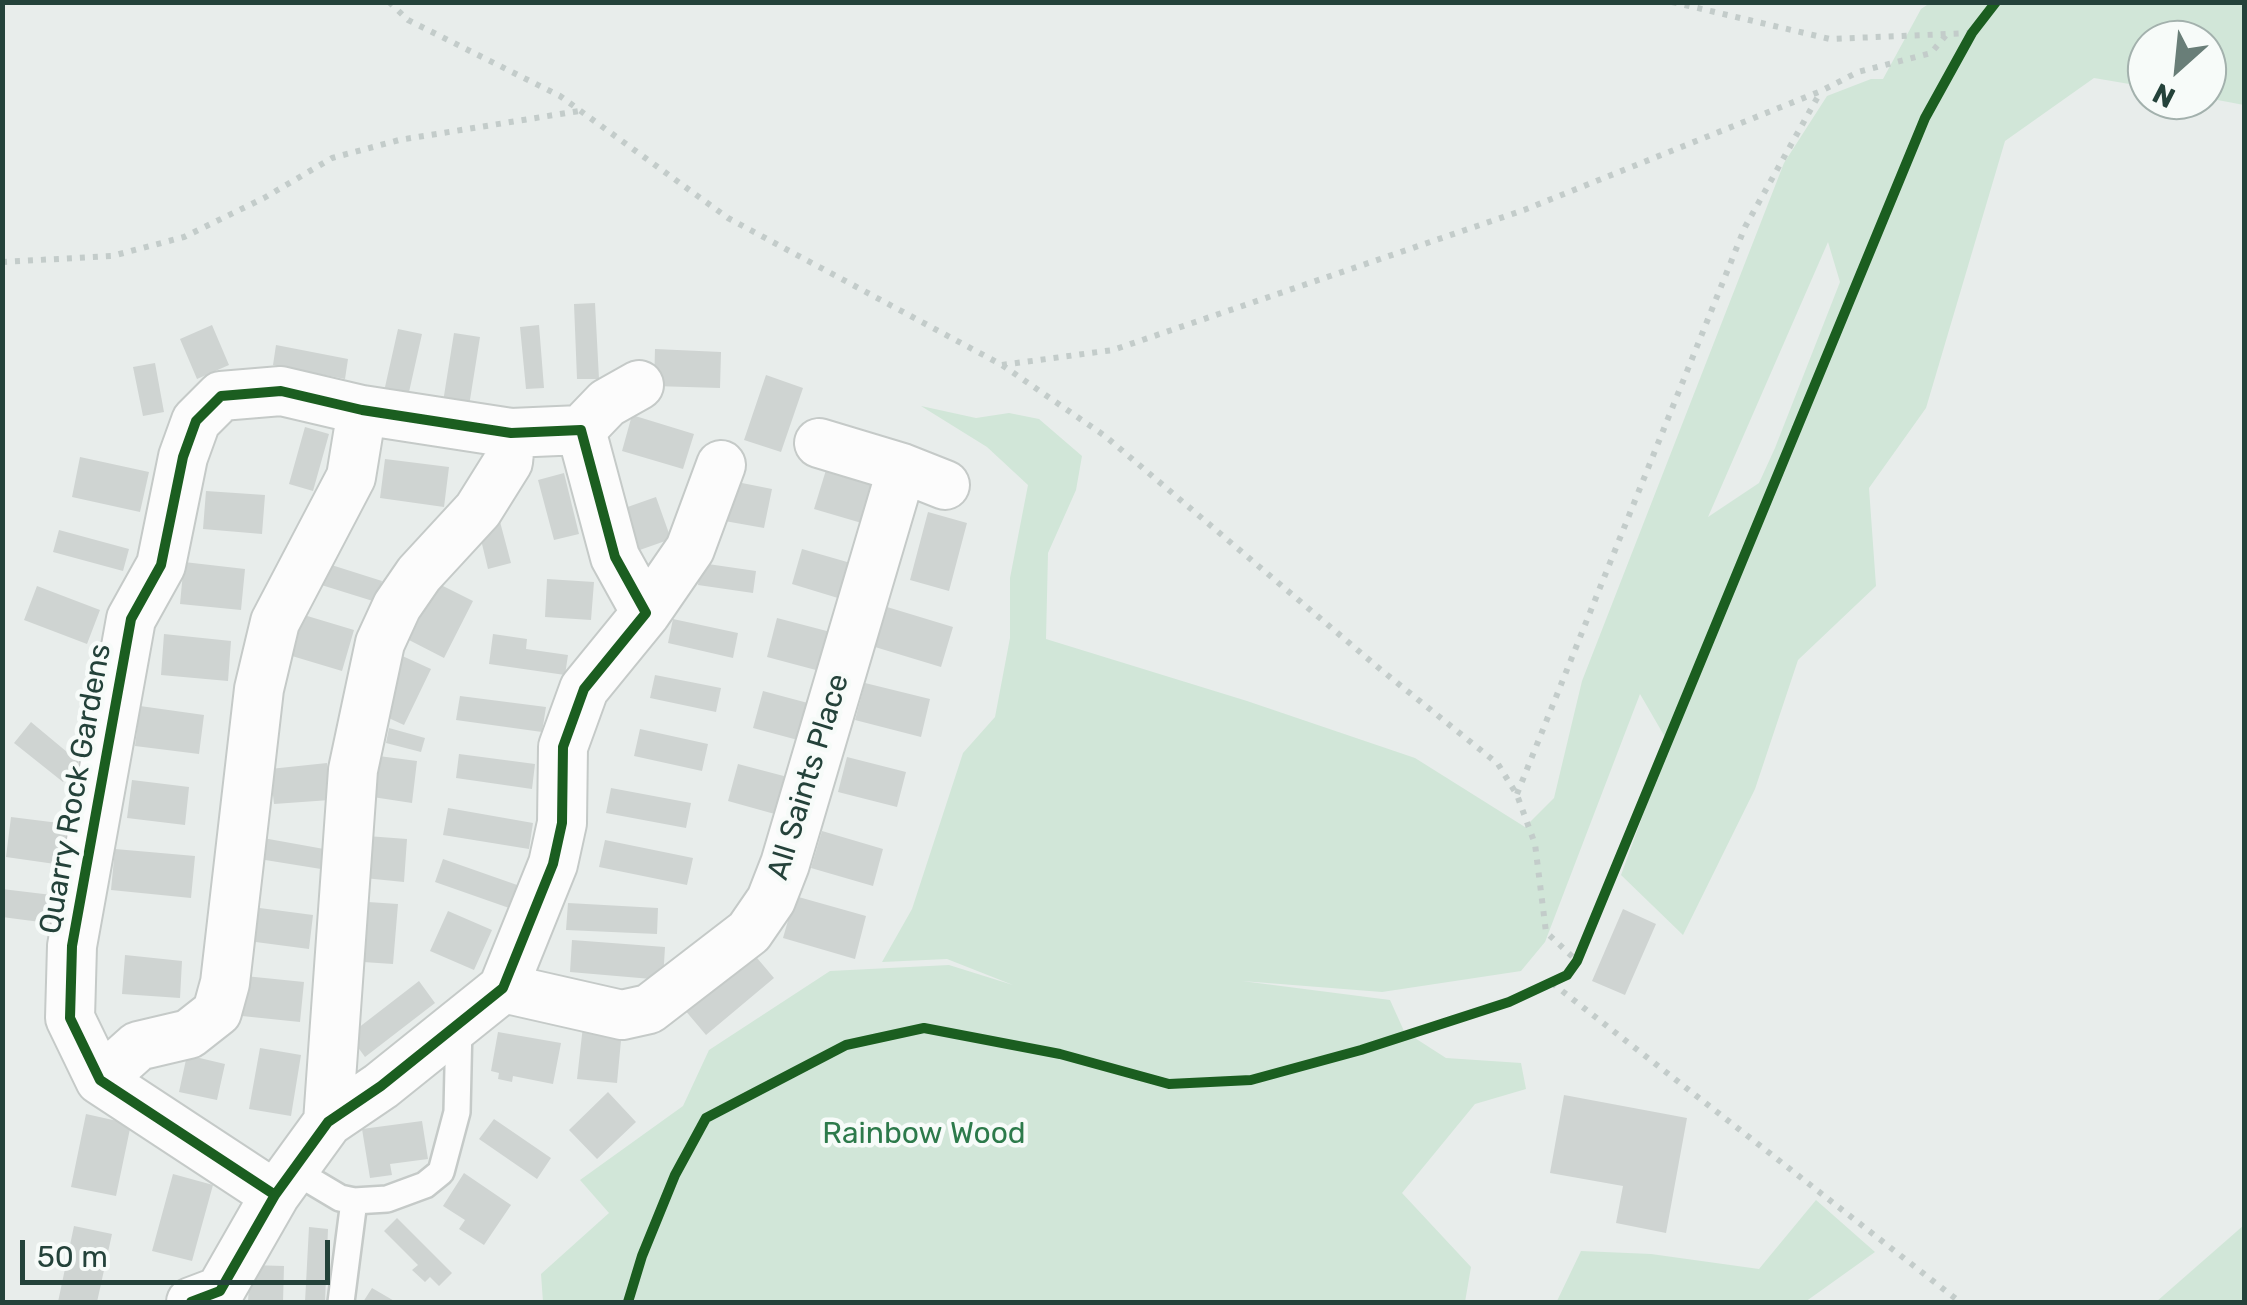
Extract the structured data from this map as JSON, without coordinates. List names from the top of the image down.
{
  "streets": {
    "street": ["All Saints Place", "Quarry Rock Gardens"]
  },
  "parks": ["Rainbow Wood"],
  "scale_bar": "50 m",
  "north": "bottom left"
}
